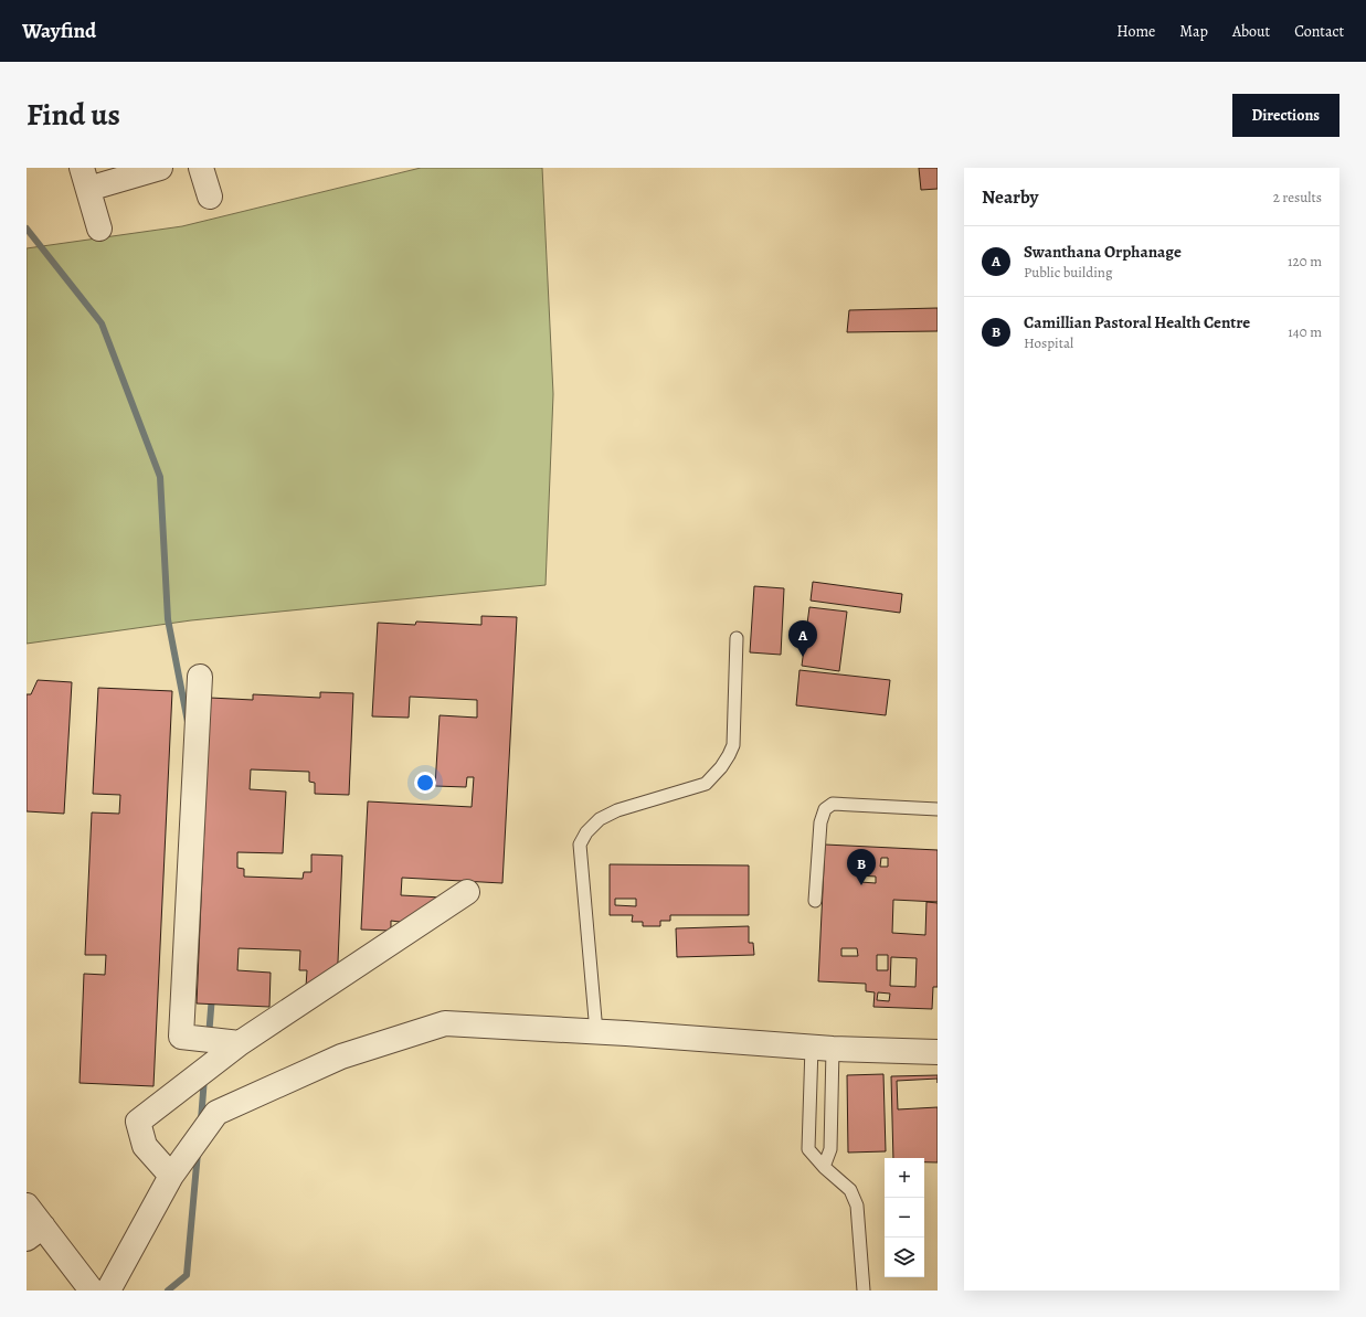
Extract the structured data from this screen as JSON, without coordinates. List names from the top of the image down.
{
  "page": {
    "header": "Wayfind",
    "nav": [
      "Home",
      "Map",
      "About",
      "Contact"
    ],
    "title": "Find us",
    "buttons": "Directions",
    "heading": ["Nearby", "2 results"],
    "list": [
      {
        "mark": "A",
        "name": "Swanthana Orphanage",
        "note": "Public building",
        "value": "120 m"
      },
      {
        "mark": "B",
        "name": "Camillian Pastoral Health Centre",
        "note": "Hospital",
        "value": "140 m"
      }
    ],
    "pins": ["A", "B"],
    "map_buttons": ["+", "−"]
  }
}
